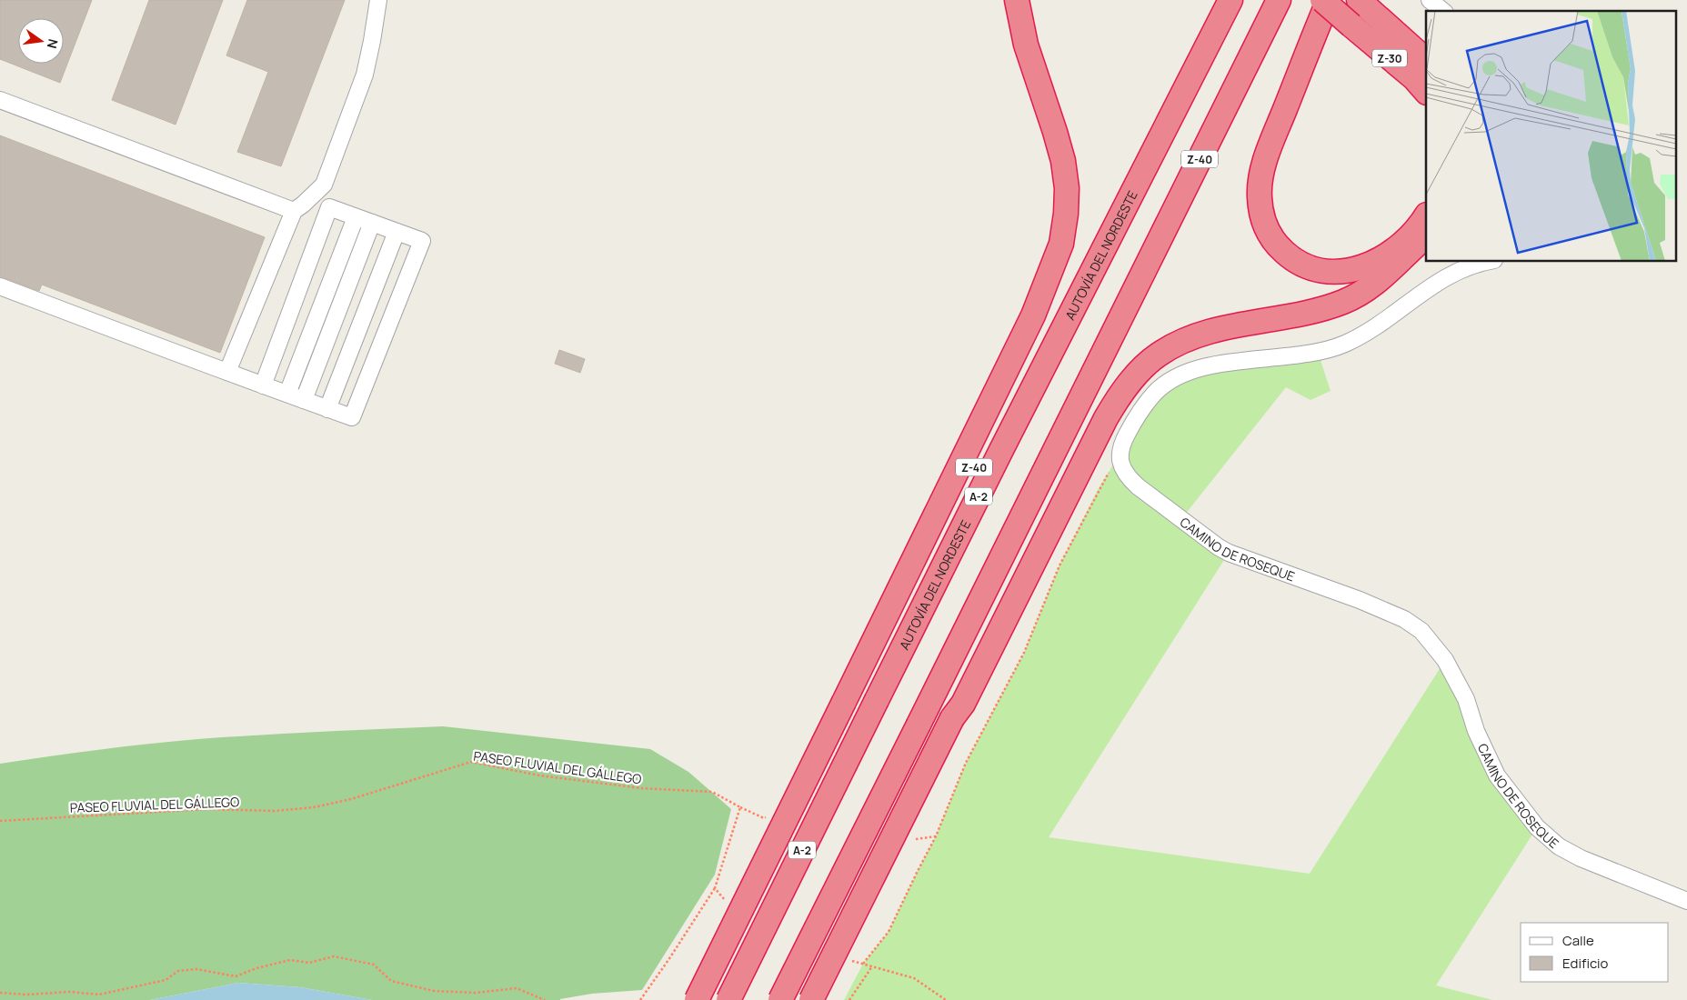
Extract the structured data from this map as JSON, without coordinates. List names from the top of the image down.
{
  "streets": {
    "highway": [
      "Z-30",
      "Z-40",
      "AUTOVÍA DEL NORDESTE",
      "A-2"
    ],
    "street": ["CAMINO DE ROSEQUE"],
    "path": ["PASEO FLUVIAL DEL GÁLLEGO"]
  },
  "crossings": [
    ["Z-40", "AUTOVÍA DEL NORDESTE"]
  ],
  "legend": ["Calle", "Edificio"],
  "north": "right"
}
